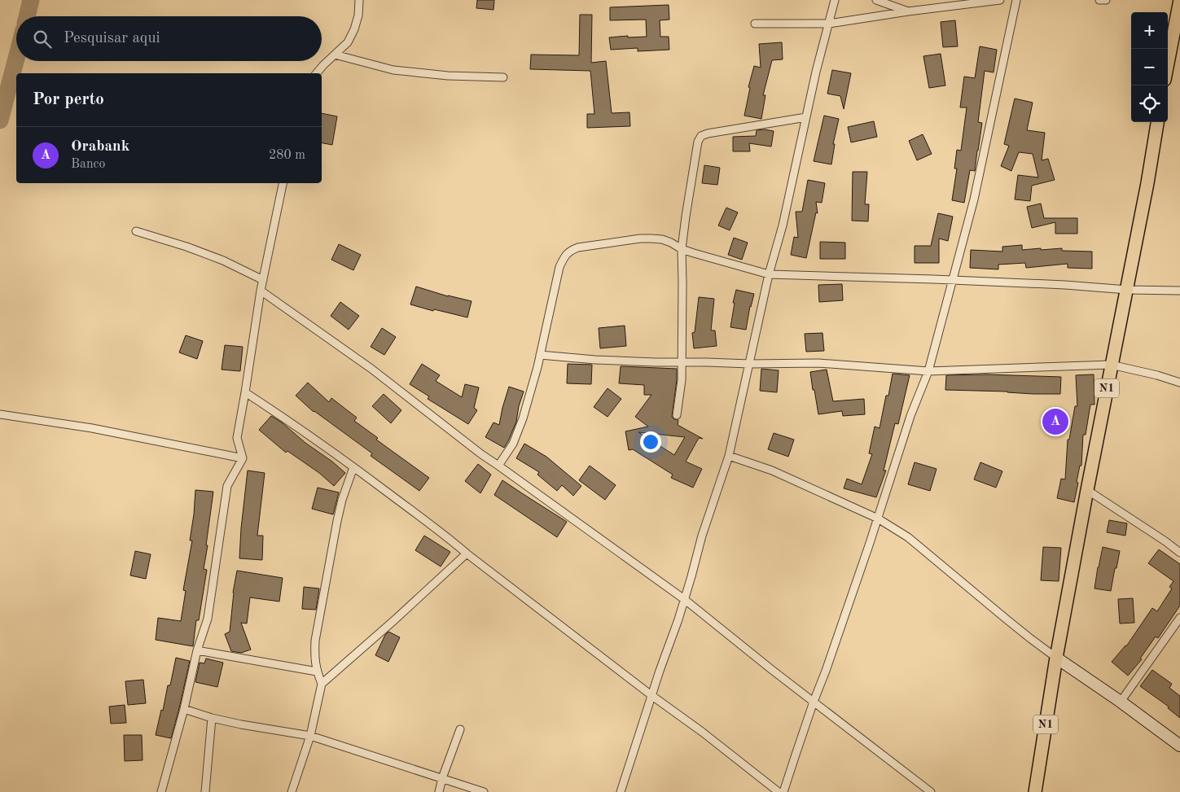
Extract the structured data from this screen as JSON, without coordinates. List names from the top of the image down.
{
  "streets": {
    "main road": ["N1"]
  },
  "page": {
    "map_buttons": ["+", "−"],
    "search": "Pesquisar aqui",
    "heading": "Por perto",
    "list": [
      {
        "mark": "A",
        "name": "Orabank",
        "note": "Banco",
        "value": "280 m"
      }
    ],
    "pins": "A"
  }
}
